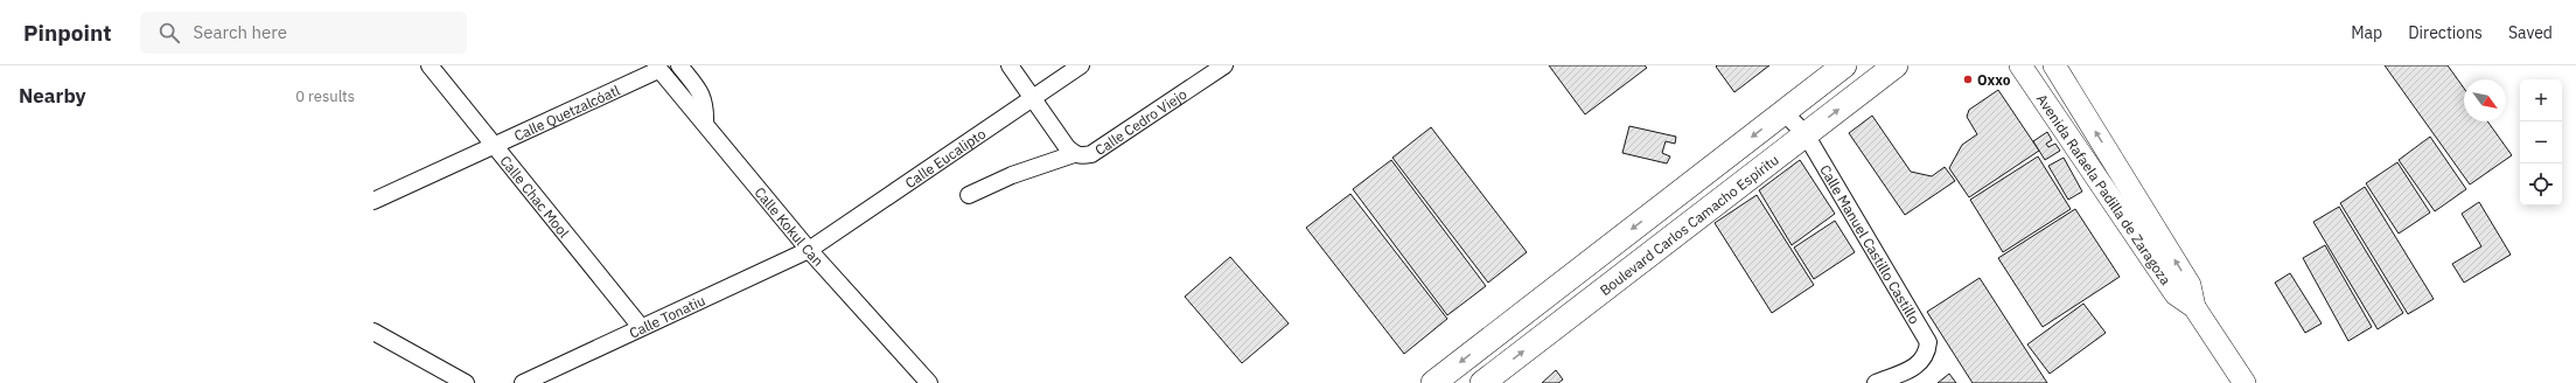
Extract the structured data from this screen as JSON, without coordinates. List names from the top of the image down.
{
  "streets": {
    "main road": ["Avenida Rafaela Padilla de Zaragoza", "Boulevard Carlos Camacho Espíritu"],
    "street": [
      "Calle Quetzalcóatl",
      "Calle Cedro Viejo",
      "Calle Eucalipto",
      "Calle Chac Mool",
      "Calle Kokul Can",
      "Calle Manuel Castillo Castillo",
      "Calle Tonatiu"
    ]
  },
  "crossings": [
    ["Calle Quetzalcóatl", "Calle Chac Mool"],
    ["Calle Quetzalcóatl", "Calle Kokul Can"],
    ["Calle Cedro Viejo", "Calle Eucalipto"],
    ["Calle Eucalipto", "Calle Kokul Can"],
    ["Calle Eucalipto", "Calle Tonatiu"],
    ["Calle Chac Mool", "Calle Tonatiu"],
    ["Boulevard Carlos Camacho Espíritu", "Calle Manuel Castillo Castillo"],
    ["Calle Kokul Can", "Calle Tonatiu"]
  ],
  "places": ["Oxxo"],
  "north": "bottom right",
  "page": {
    "header": "Pinpoint",
    "search": "Search here",
    "nav": ["Map", "Directions", "Saved"],
    "heading": ["Nearby", "0 results"],
    "map_buttons": ["+", "−"]
  }
}
